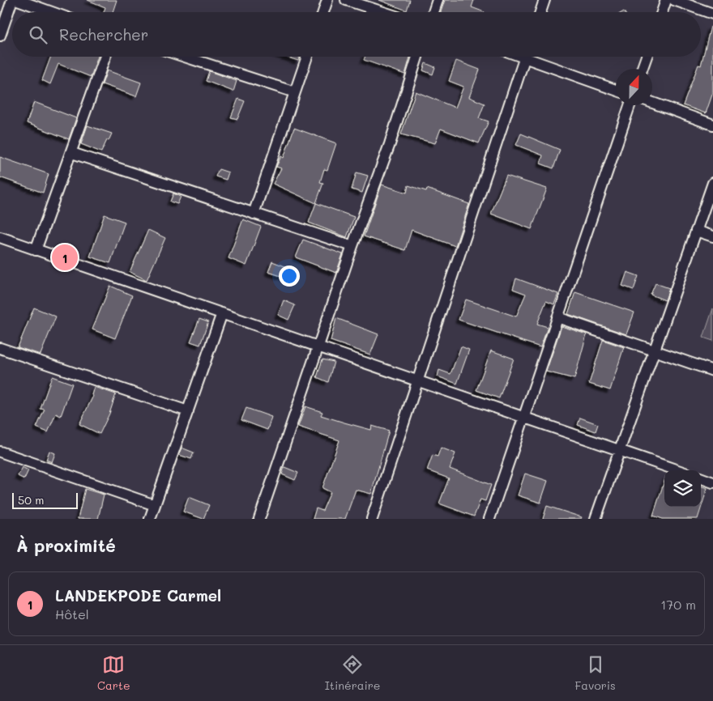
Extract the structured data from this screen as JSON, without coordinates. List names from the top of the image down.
{
  "scale_bar": "50 m",
  "north": "top",
  "page": {
    "search": "Rechercher",
    "pins": "1",
    "scale": "50 m",
    "heading": "À proximité",
    "list": [
      {
        "mark": "1",
        "name": "LANDEKPODE Carmel",
        "note": "Hôtel",
        "value": "170 m"
      }
    ],
    "nav": ["Carte", "Itinéraire", "Favoris"]
  }
}
